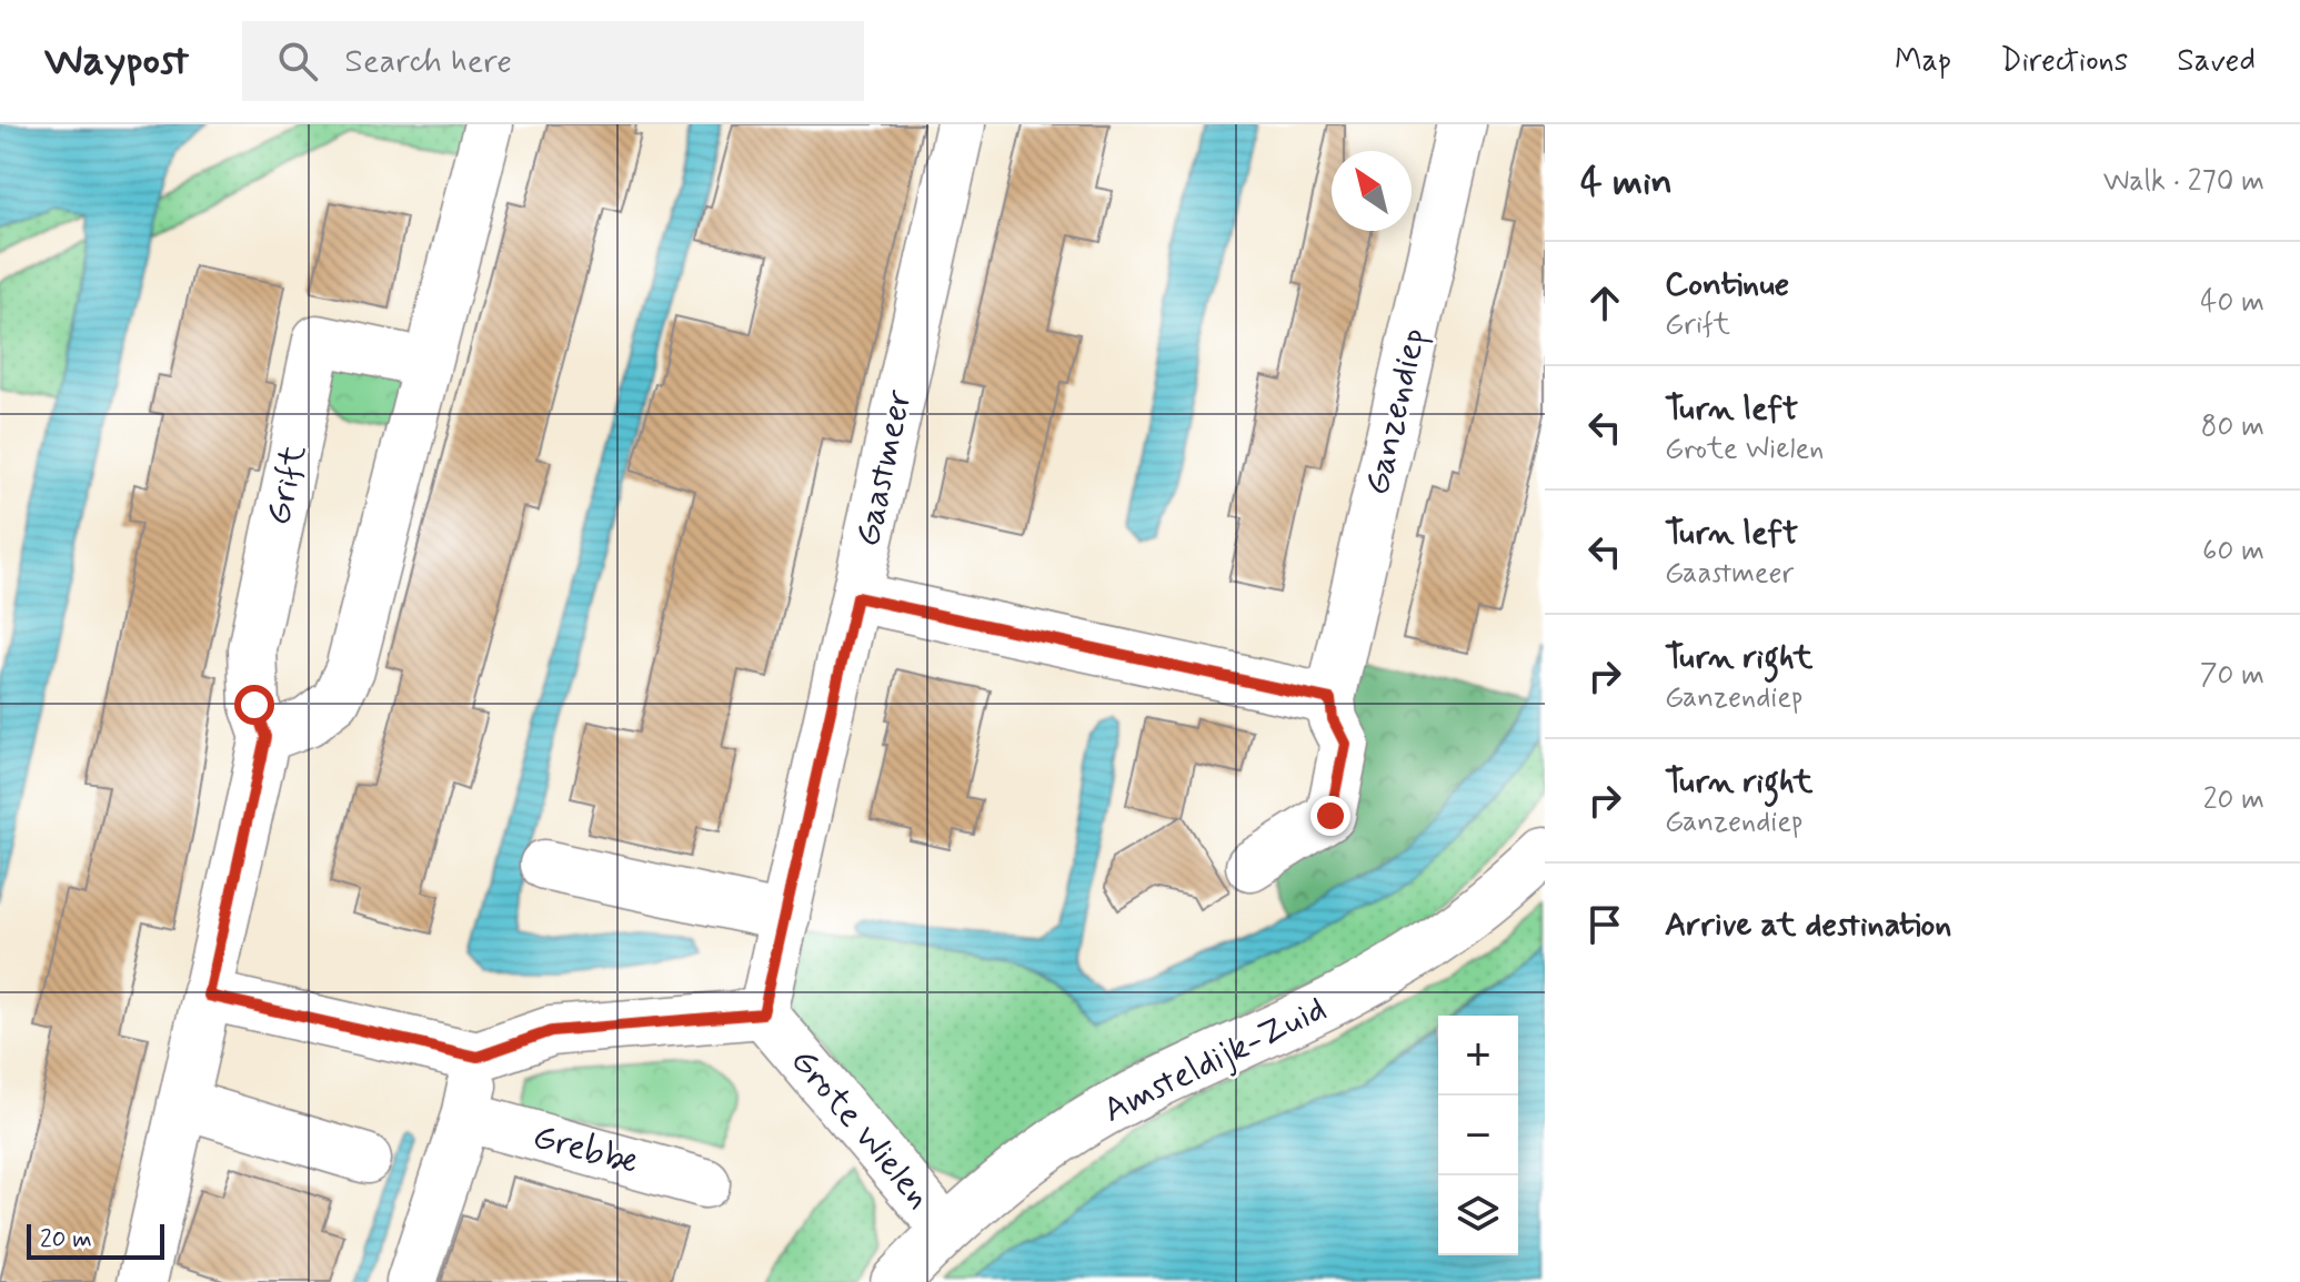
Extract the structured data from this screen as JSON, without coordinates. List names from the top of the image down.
{
  "streets": {
    "street": [
      "Ganzendiep",
      "Gaastmeer",
      "Grift",
      "Amsteldijk-Zuid",
      "Grote Wielen",
      "Grebbe"
    ]
  },
  "crossings": [
    ["Gaastmeer", "Grote Wielen"],
    ["Amsteldijk-Zuid", "Grote Wielen"]
  ],
  "scale_bar": "20 m",
  "north": "top left",
  "page": {
    "header": "Waypost",
    "search": "Search here",
    "nav": ["Map", "Directions", "Saved"],
    "heading": ["4 min", "Walk · 270 m"],
    "list": [
      ["Continue", "Grift", "40 m"],
      ["Turn left", "Grote Wielen", "80 m"],
      ["Turn left", "Gaastmeer", "60 m"],
      ["Turn right", "Ganzendiep", "70 m"],
      ["Turn right", "Ganzendiep", "20 m"],
      "Arrive at destination"
    ],
    "map_buttons": ["+", "−"],
    "scale": "20 m"
  }
}
